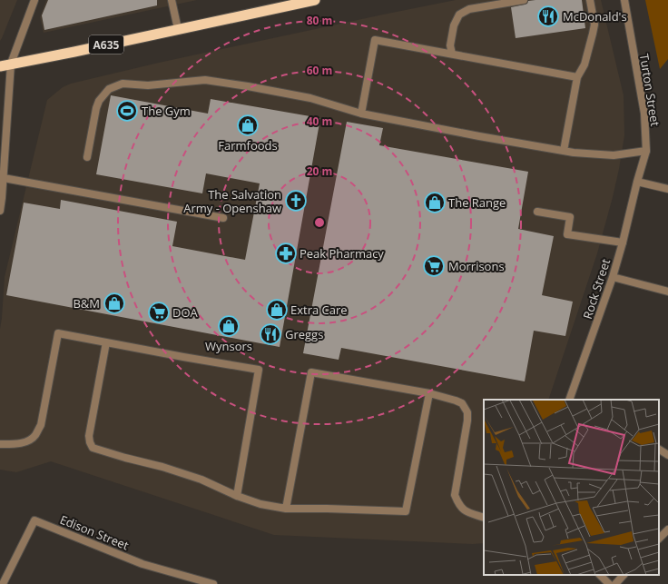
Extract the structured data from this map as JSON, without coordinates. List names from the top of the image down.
{
  "streets": {
    "highway": ["A635"],
    "street": ["Turton Street", "Rock Street", "Edison Street"]
  },
  "crossings": [
    ["Turton Street", "Rock Street"]
  ],
  "places": {
    "restaurant": ["McDonald's", "Greggs"],
    "sports": ["The Gym"],
    "shop": [
      "Farmfoods",
      "The Range",
      "B&M",
      "Extra Care",
      "Wynsors"
    ],
    "church": ["The Salvation Army - Openshaw"],
    "pharmacy": ["Peak Pharmacy"],
    "supermarket": ["Morrisons", "DOA"]
  },
  "rings": [
    "80 m",
    "60 m",
    "40 m",
    "20 m"
  ]
}
